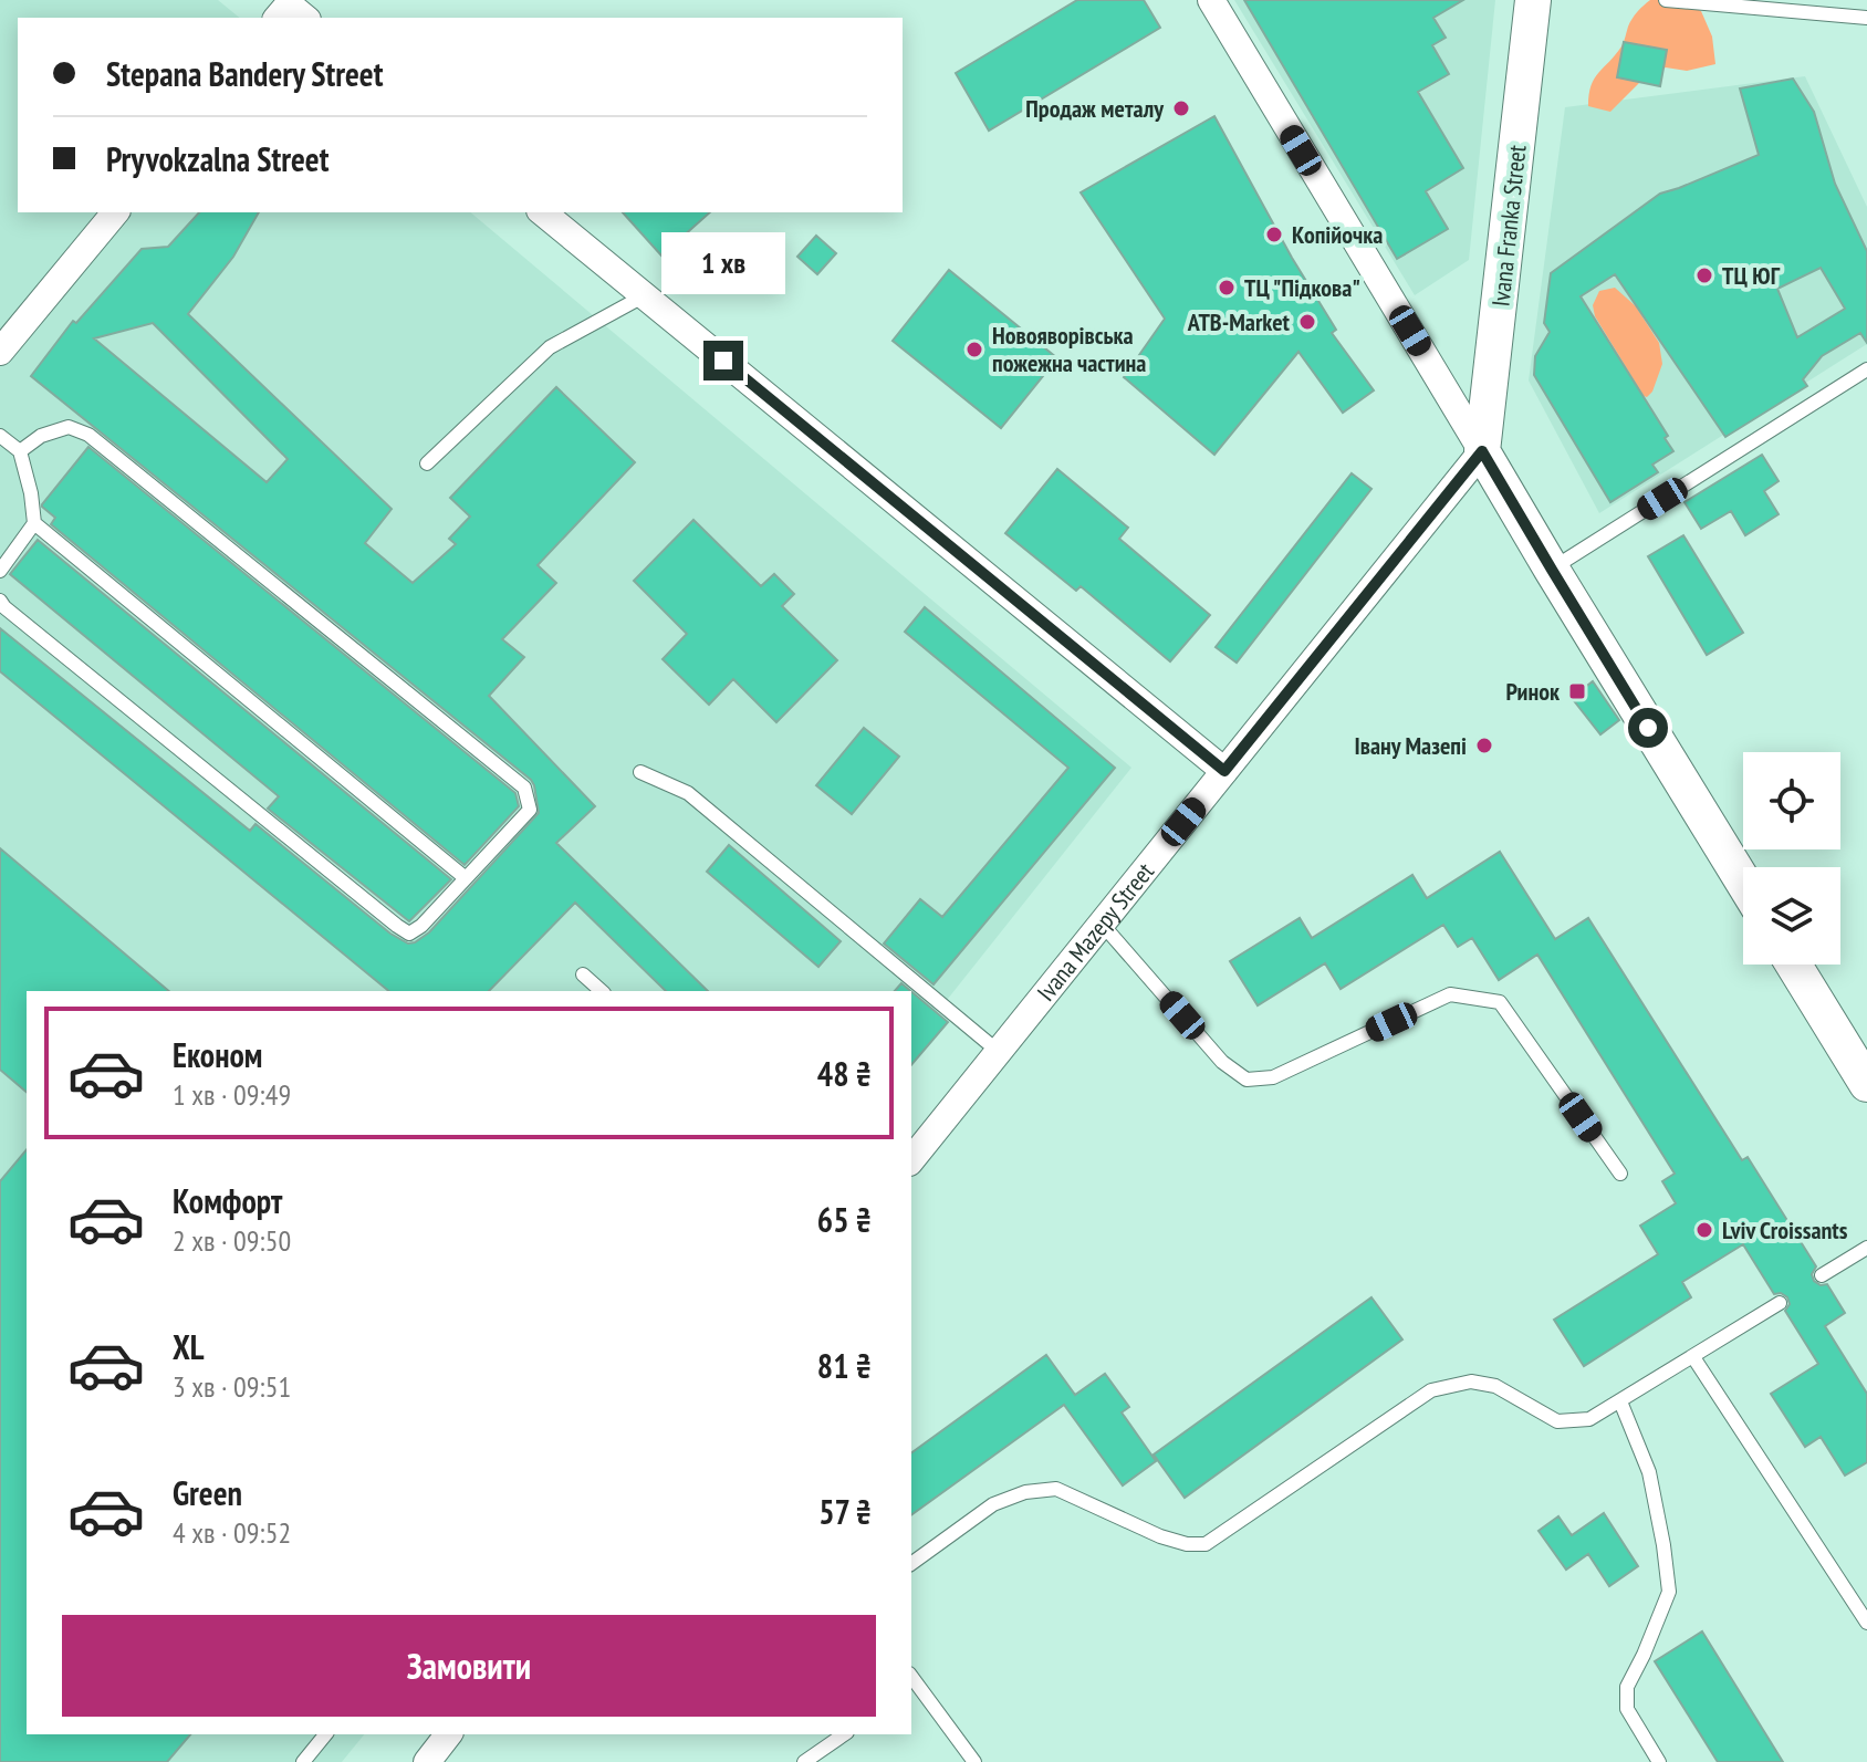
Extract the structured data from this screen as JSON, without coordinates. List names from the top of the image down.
{
  "streets": {
    "street": ["Ivana Franka Street", "Ivana Mazepy Street"]
  },
  "crossings": [
    ["Ivana Franka Street", "Ivana Mazepy Street"]
  ],
  "places": {
    "other": [
      "Продаж металу",
      "Копійочка",
      "ТЦ ЮГ",
      "ТЦ \"Підкова\"",
      "ATB-Market",
      "Новояворівська пожежна частина",
      "Івану Мазепі",
      "Lviv Croissants"
    ],
    "transit": ["Ринок"]
  },
  "page": {
    "banner": ["Stepana Bandery Street", "Pryvokzalna Street"],
    "bubble": "1 хв",
    "list": [
      {
        "name": "Економ",
        "note": "1 хв · 09:49",
        "value": "48 ₴"
      },
      {
        "name": "Комфорт",
        "note": "2 хв · 09:50",
        "value": "65 ₴"
      },
      {
        "name": "XL",
        "note": "3 хв · 09:51",
        "value": "81 ₴"
      },
      {
        "name": "Green",
        "note": "4 хв · 09:52",
        "value": "57 ₴"
      }
    ],
    "buttons": "Замовити"
  }
}
